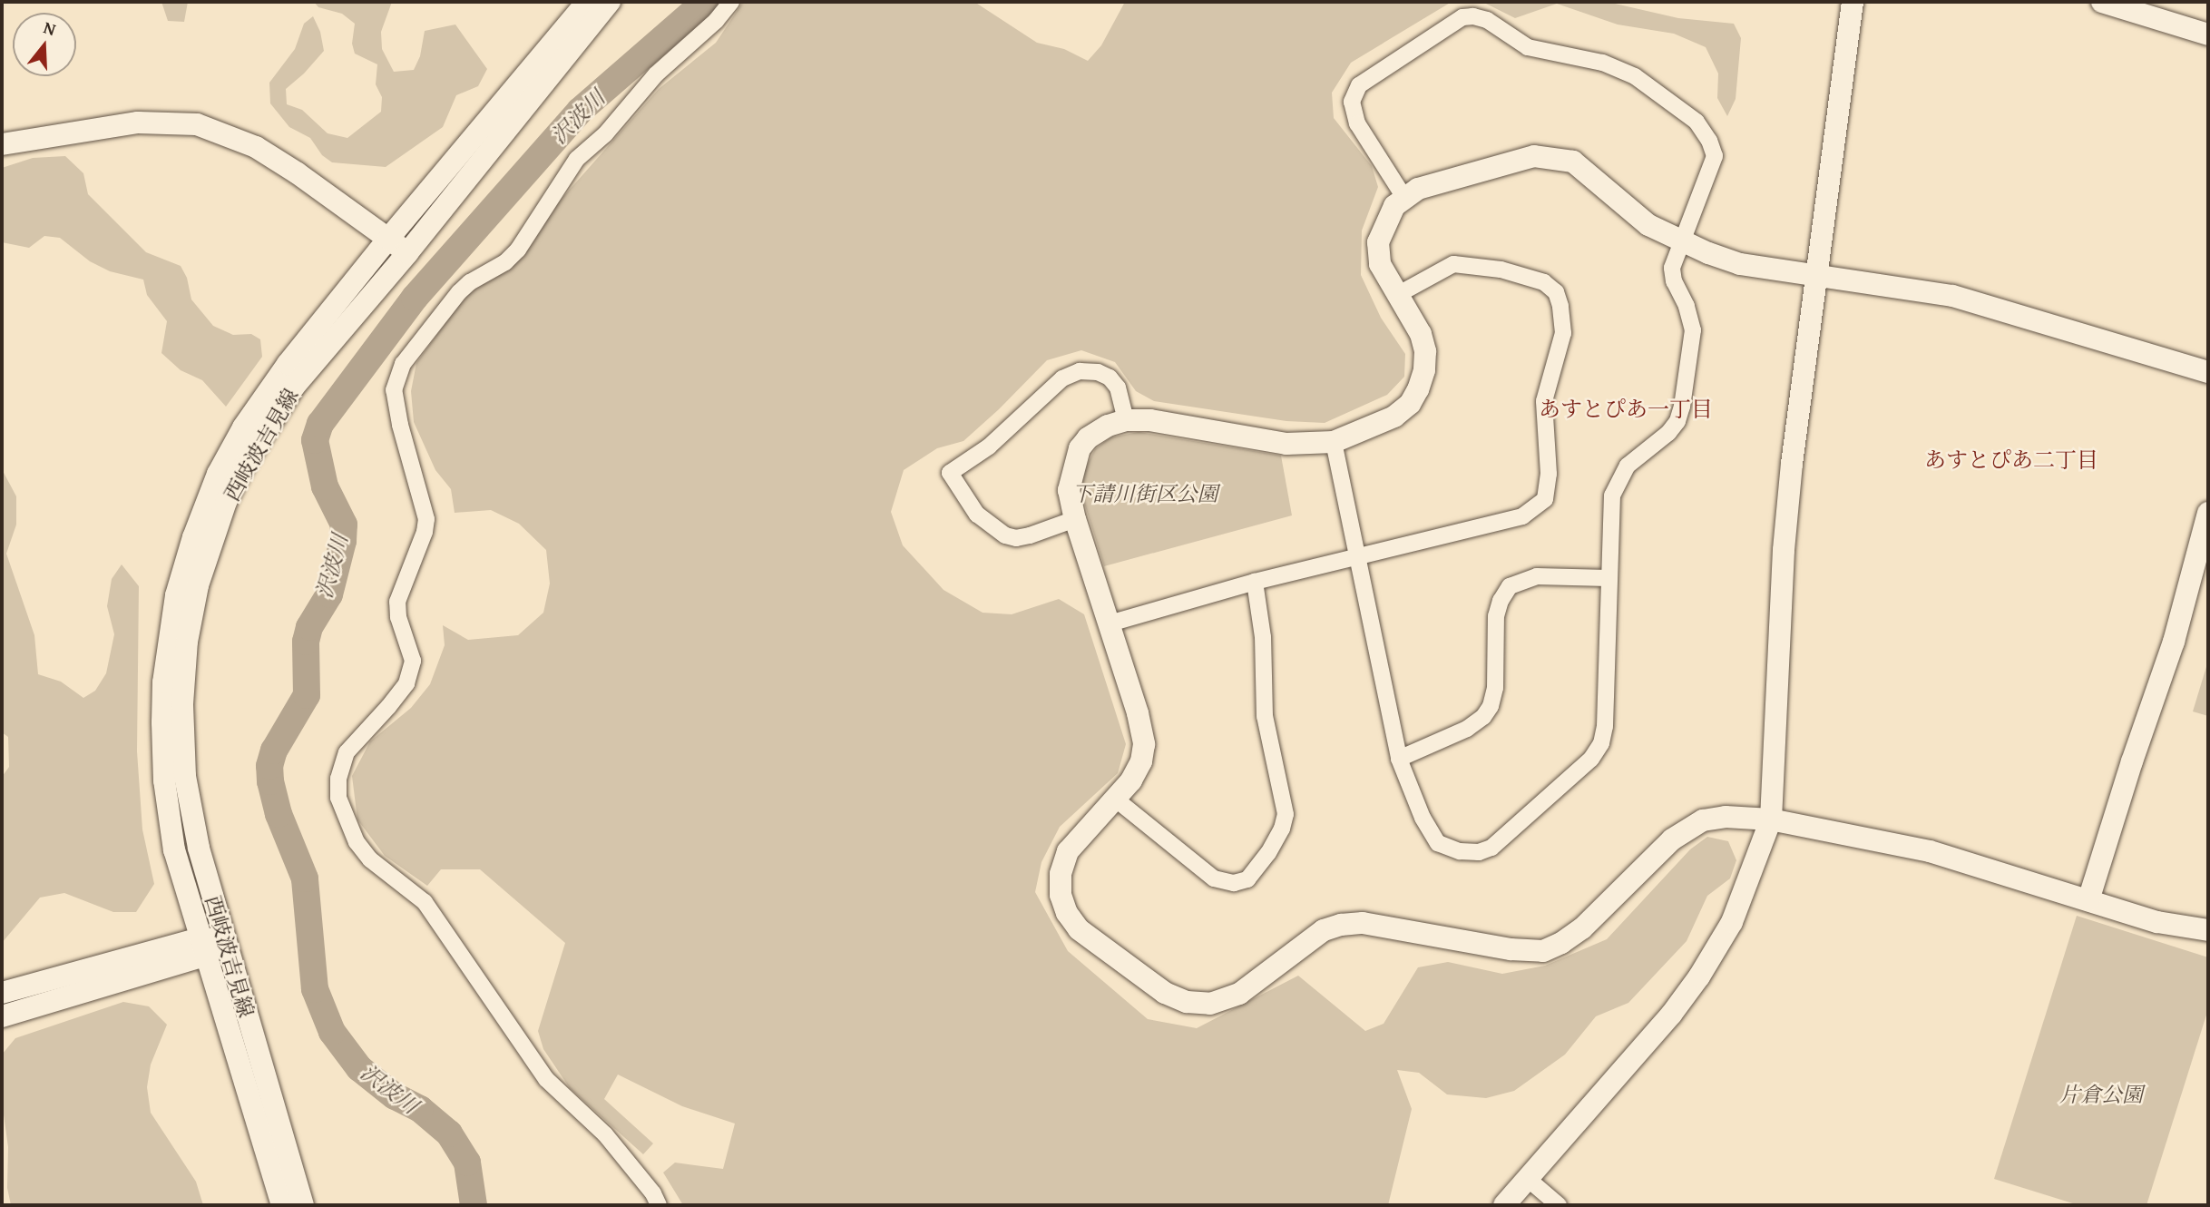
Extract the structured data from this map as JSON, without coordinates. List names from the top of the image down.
{
  "streets": {
    "street": ["西岐波吉見線"]
  },
  "districts": ["あすとぴあ一丁目", "あすとぴあ二丁目"],
  "water": ["沢波川"],
  "parks": ["下請川街区公園", "片倉公園"],
  "north": "top"
}
